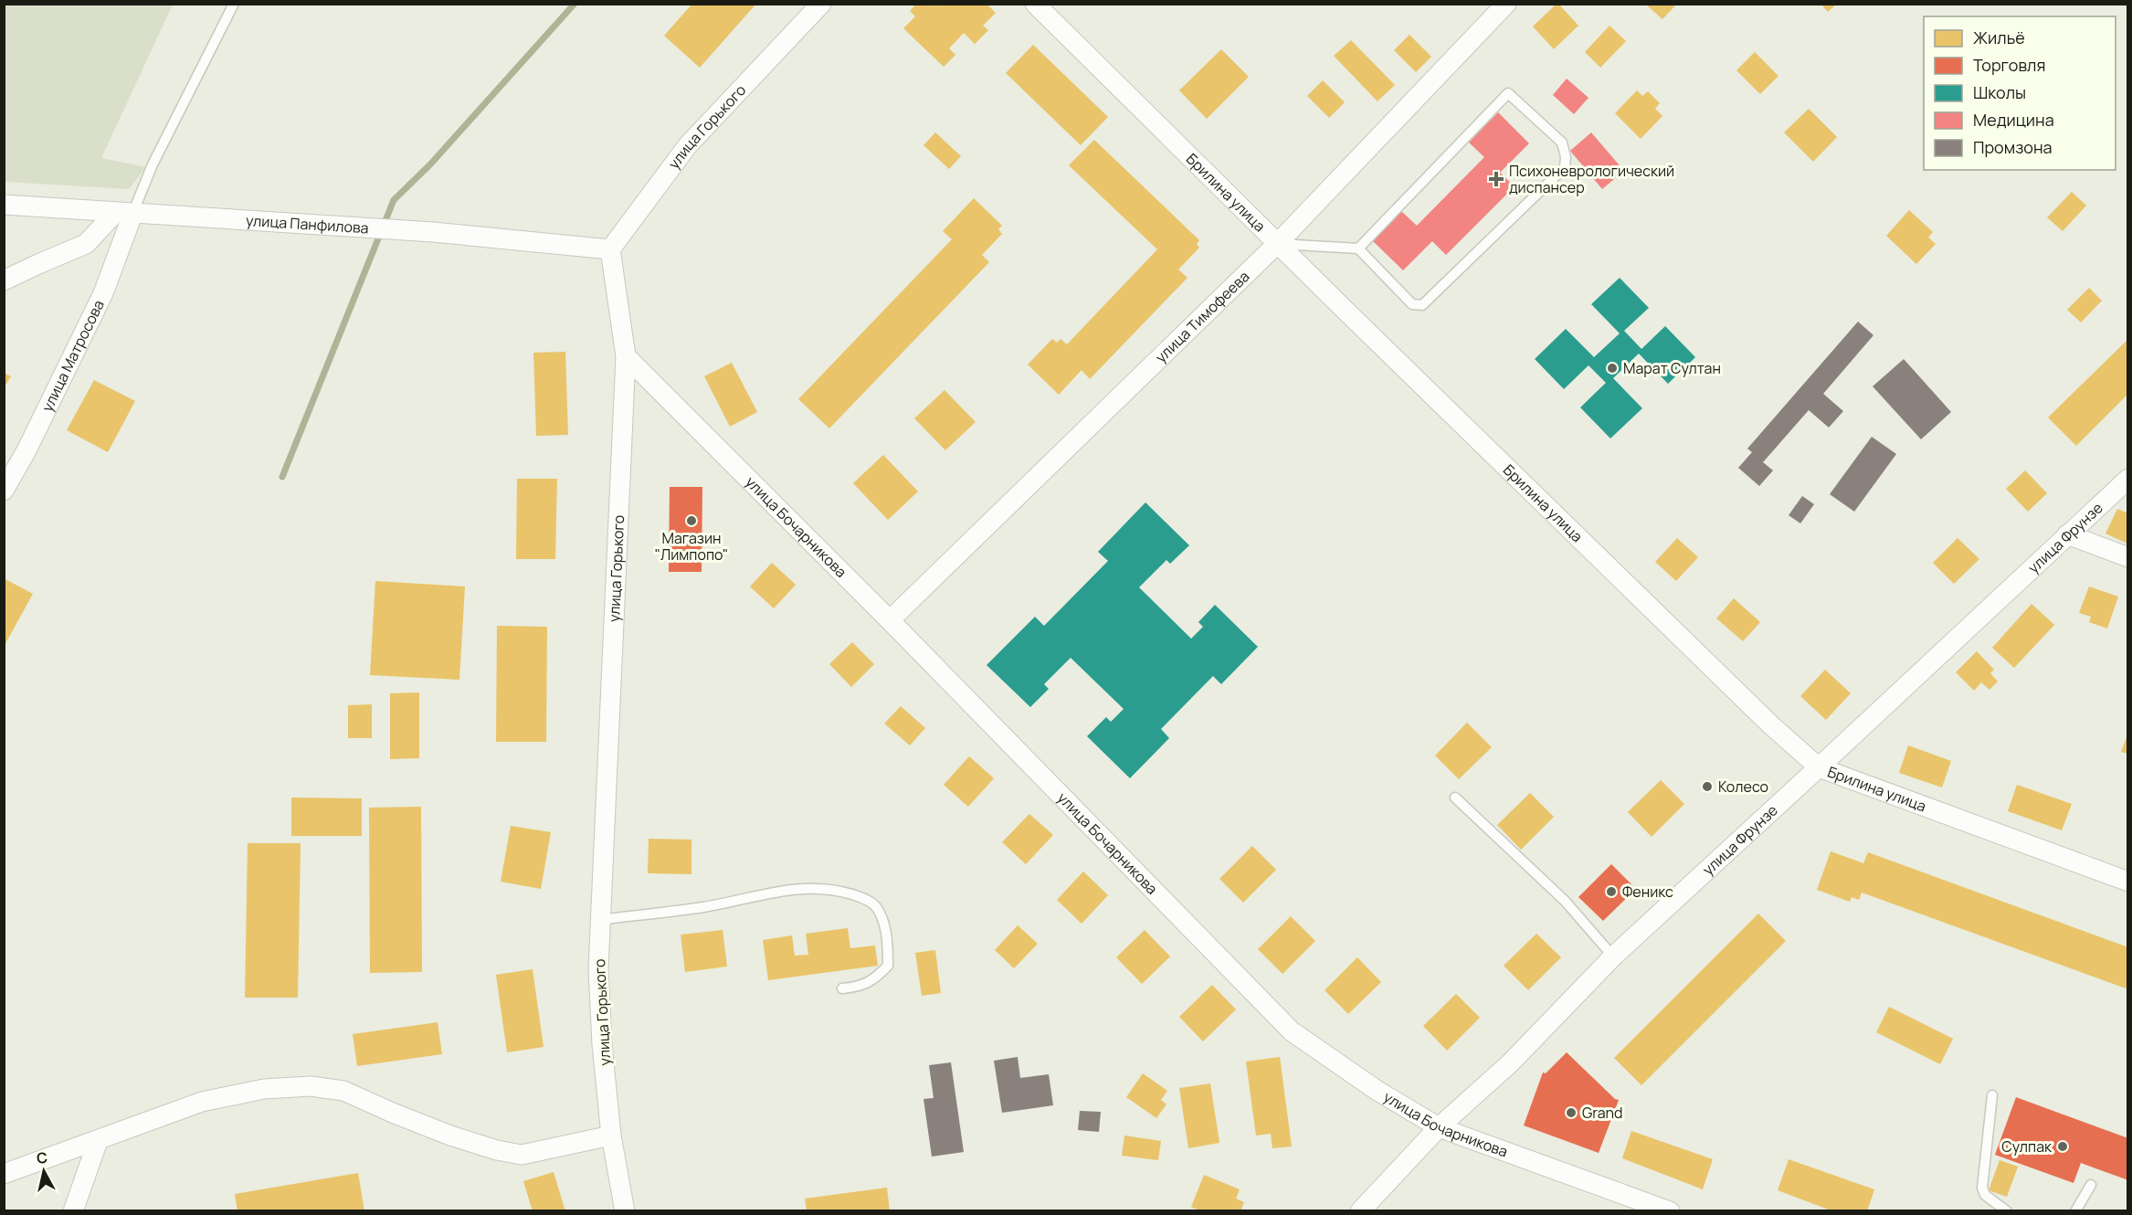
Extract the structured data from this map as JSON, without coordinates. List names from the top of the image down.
{
  "streets": {
    "street": [
      "улица Горького",
      "Брилина улица",
      "улица Панфилова",
      "улица Тимофеева",
      "улица Матросова",
      "улица Бочарникова",
      "улица Фрунзе"
    ]
  },
  "crossings": [
    ["улица Горького", "улица Панфилова"],
    ["улица Горького", "улица Бочарникова"],
    ["Брилина улица", "улица Тимофеева"],
    ["Брилина улица", "улица Фрунзе"],
    ["улица Панфилова", "улица Матросова"],
    ["улица Тимофеева", "улица Бочарникова"],
    ["улица Бочарникова", "улица Фрунзе"]
  ],
  "places": {
    "health": ["Психоневрологический диспансер"],
    "other": [
      "Марат Султан",
      "Магазин \"Лимпопо\"",
      "Колесо",
      "Феникс",
      "Grand",
      "Сулпак"
    ]
  },
  "legend": [
    "Жильё",
    "Торговля",
    "Школы",
    "Медицина",
    "Промзона"
  ],
  "north": "top"
}
